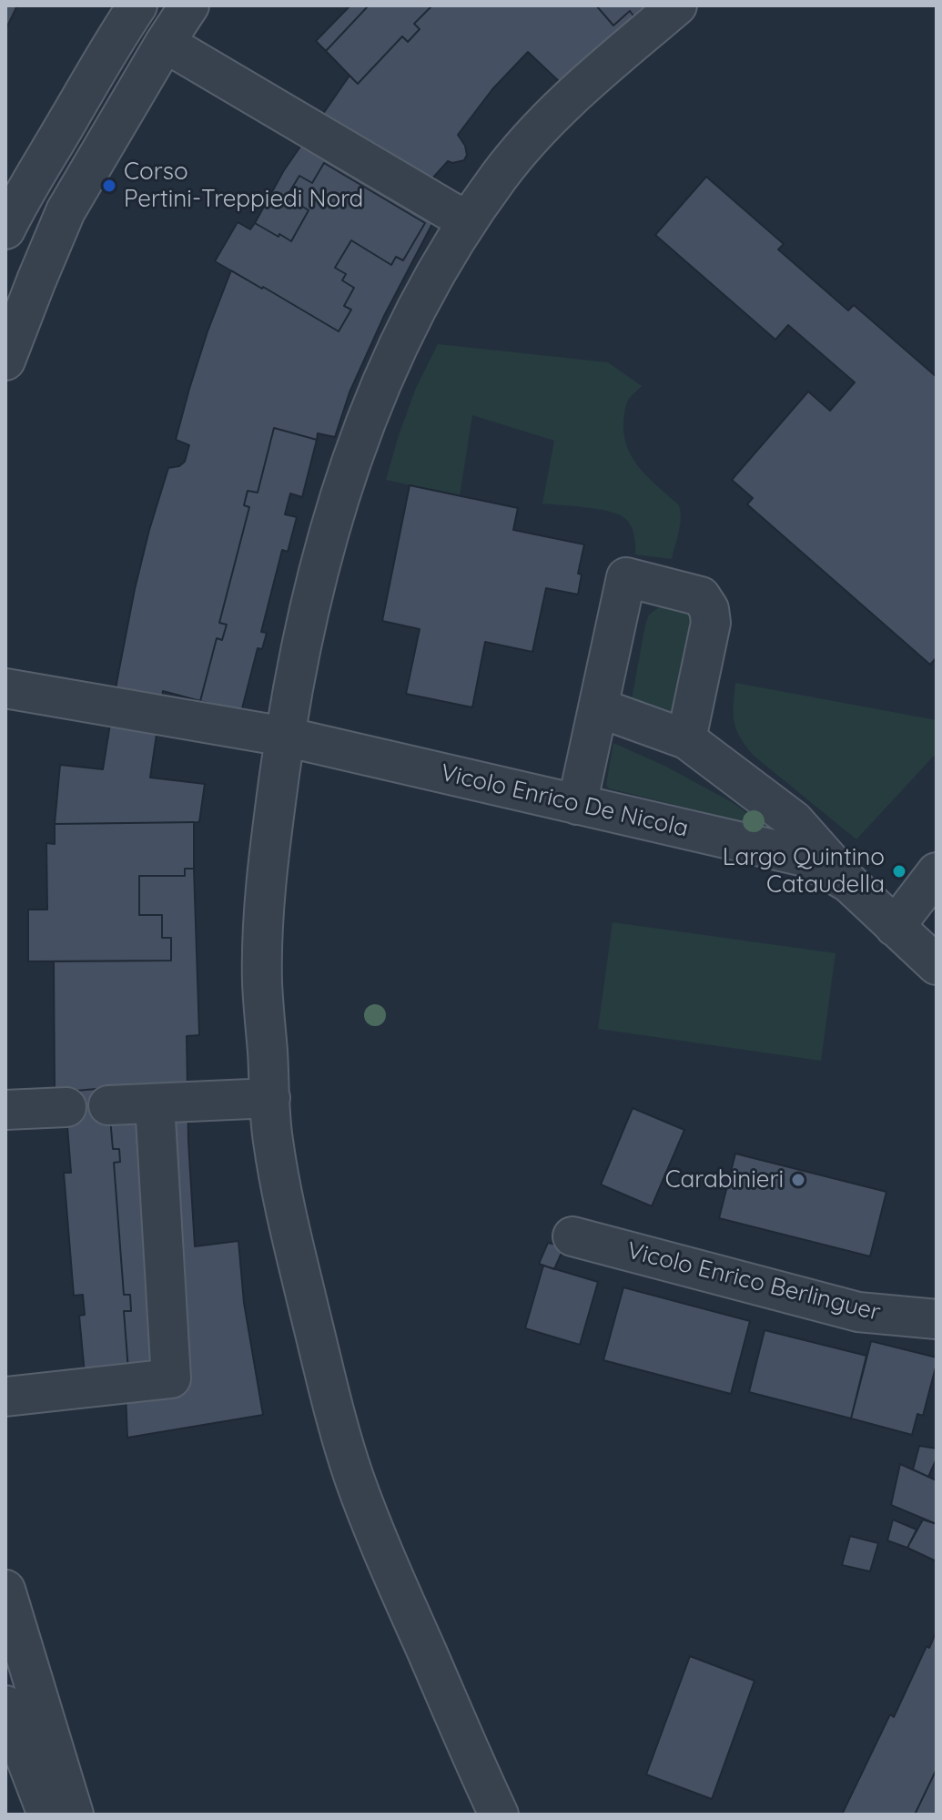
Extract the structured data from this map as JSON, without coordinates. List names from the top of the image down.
{
  "streets": {
    "street": ["Vicolo Enrico De Nicola", "Vicolo Enrico Berlinguer"]
  },
  "places": ["Corso Pertini-Treppiedi Nord", "Largo Quintino Cataudella", "Carabinieri"]
}
